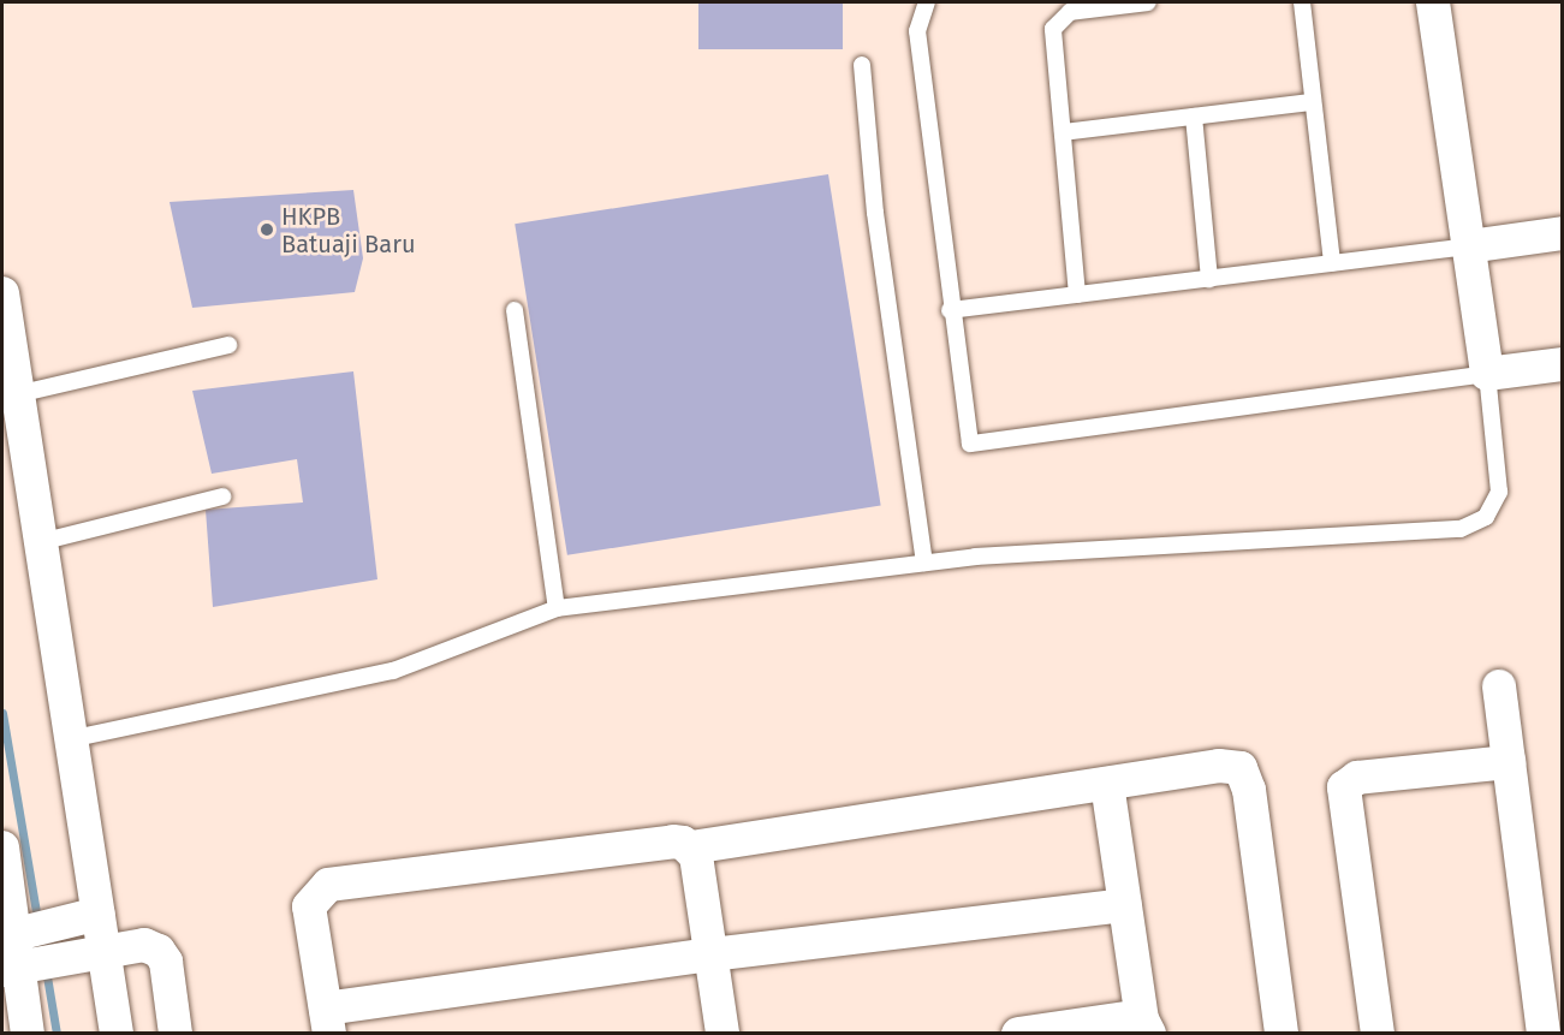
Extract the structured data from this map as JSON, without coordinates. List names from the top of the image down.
{
  "places": ["HKPB Batuaji Baru"]
}
